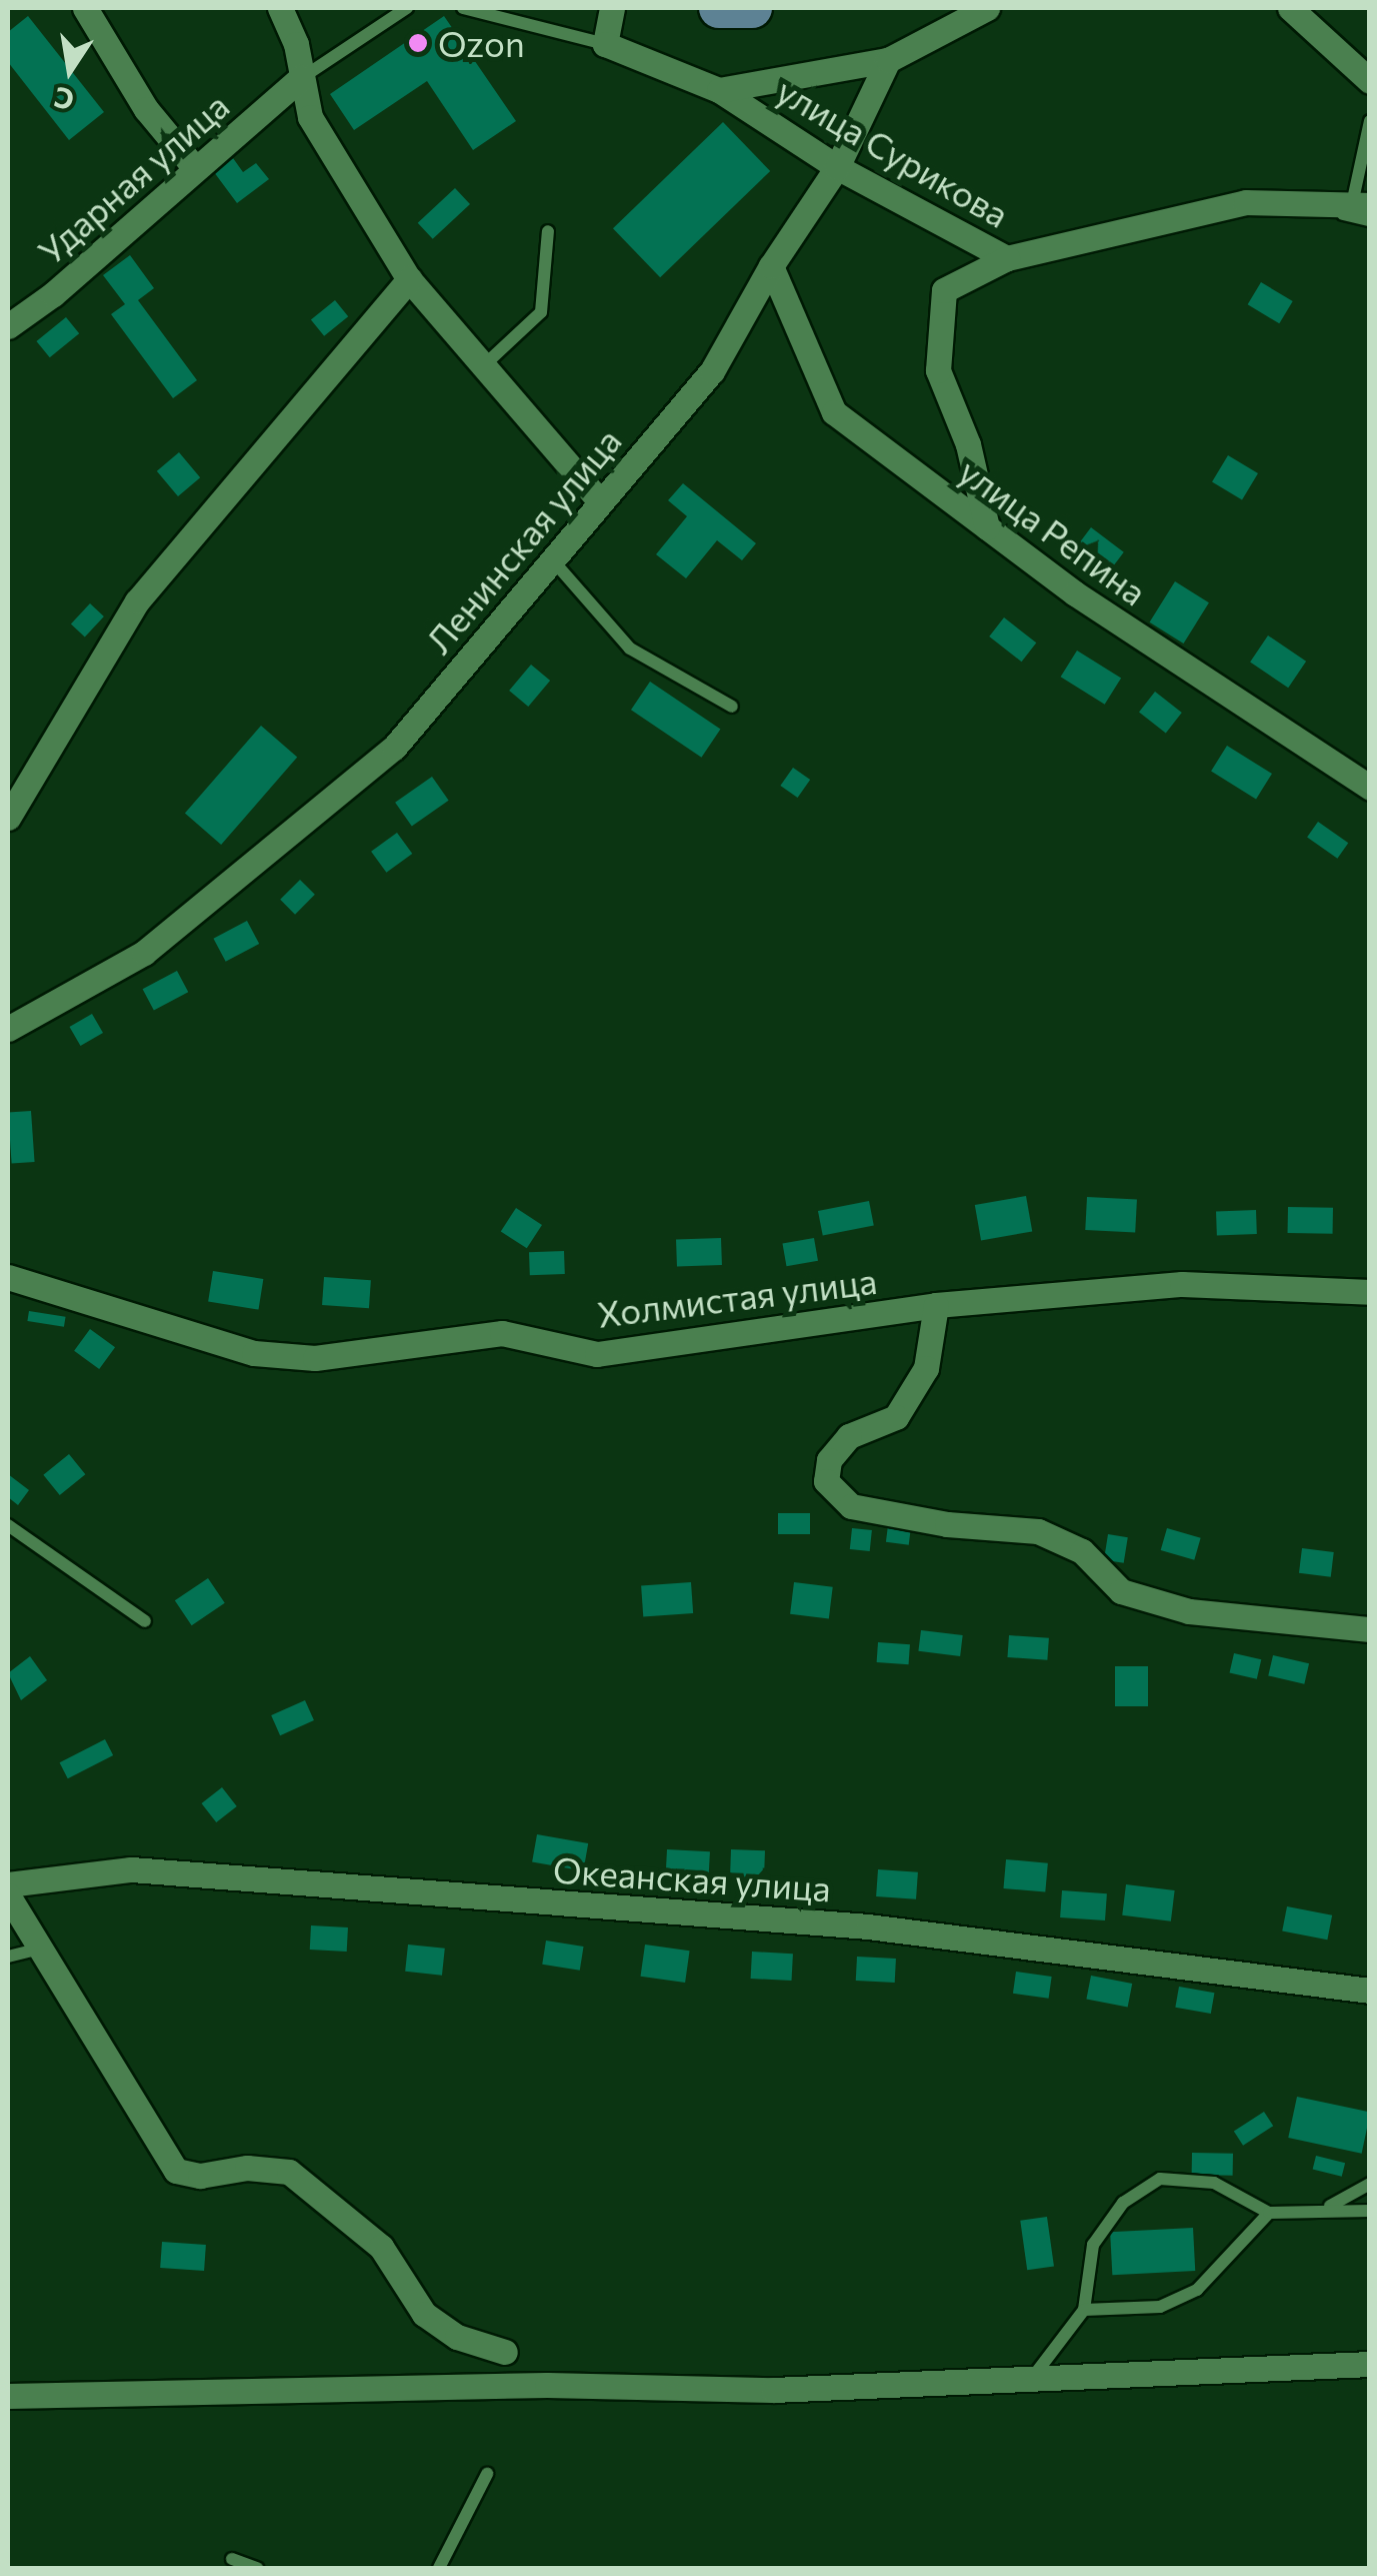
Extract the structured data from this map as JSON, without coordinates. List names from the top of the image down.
{
  "streets": {
    "street": [
      "улица Сурикова",
      "Ударная улица",
      "улица Репина",
      "Ленинская улица",
      "Холмистая улица",
      "Океанская улица"
    ]
  },
  "crossings": [
    ["улица Сурикова", "Ленинская улица"],
    ["улица Репина", "Ленинская улица"]
  ],
  "places": ["Ozon"],
  "north": "bottom"
}
